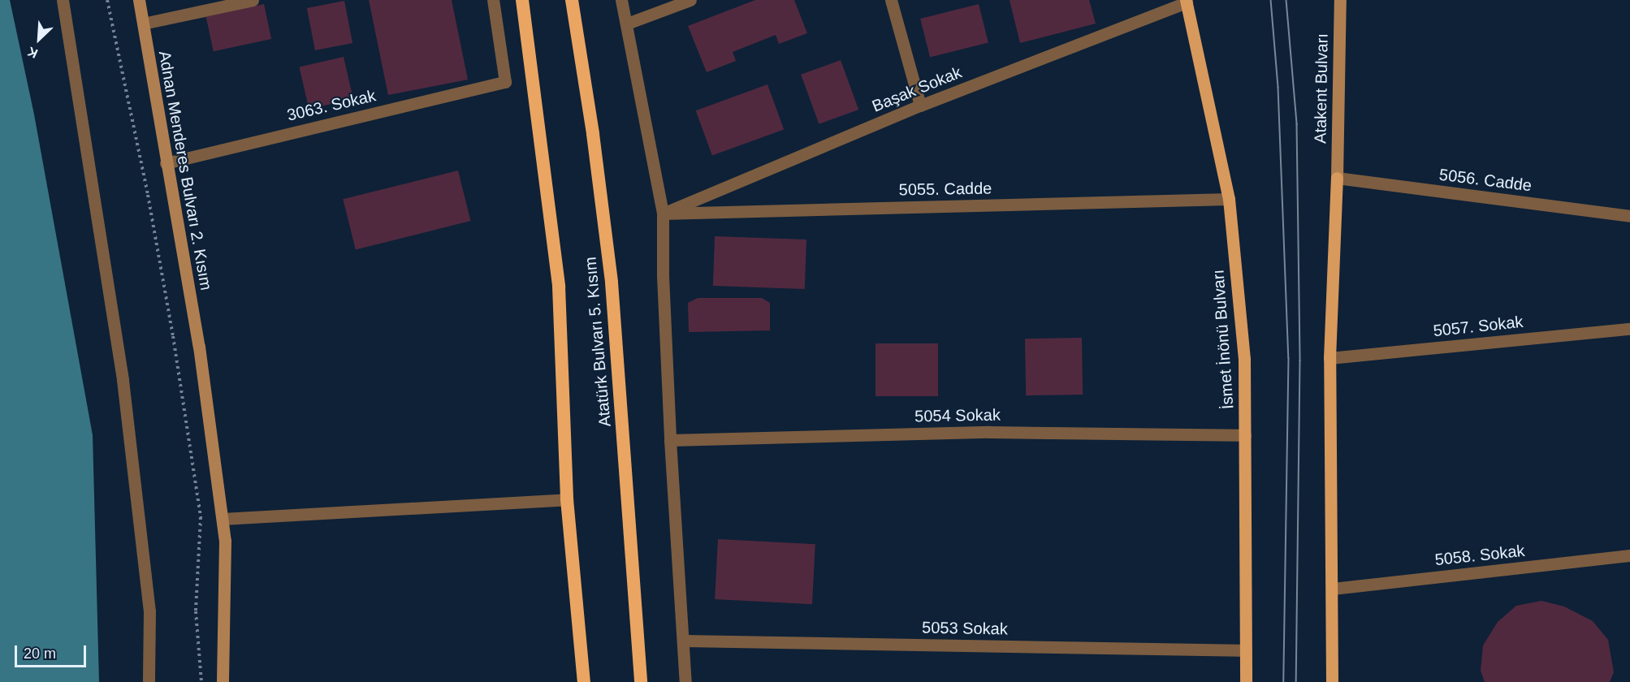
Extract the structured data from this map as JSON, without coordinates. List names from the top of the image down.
{
  "streets": {
    "highway": ["Atatürk Bulvarı 5. Kısım"],
    "main road": ["Atakent Bulvarı", "Adnan Menderes Bulvarı 2. Kısım", "İsmet İnönü Bulvarı"],
    "street": [
      "Başak Sokak",
      "3063. Sokak",
      "5056. Cadde",
      "5055. Cadde",
      "5057. Sokak",
      "5054 Sokak",
      "5058. Sokak",
      "5053 Sokak"
    ]
  },
  "crossings": [
    ["Atakent Bulvarı", "5056. Cadde"],
    ["Başak Sokak", "5055. Cadde"],
    ["Başak Sokak", "İsmet İnönü Bulvarı"],
    ["3063. Sokak", "Adnan Menderes Bulvarı 2. Kısım"],
    ["5055. Cadde", "İsmet İnönü Bulvarı"],
    ["İsmet İnönü Bulvarı", "5054 Sokak"],
    ["İsmet İnönü Bulvarı", "5053 Sokak"]
  ],
  "scale_bar": "20 m",
  "north": "bottom left"
}
